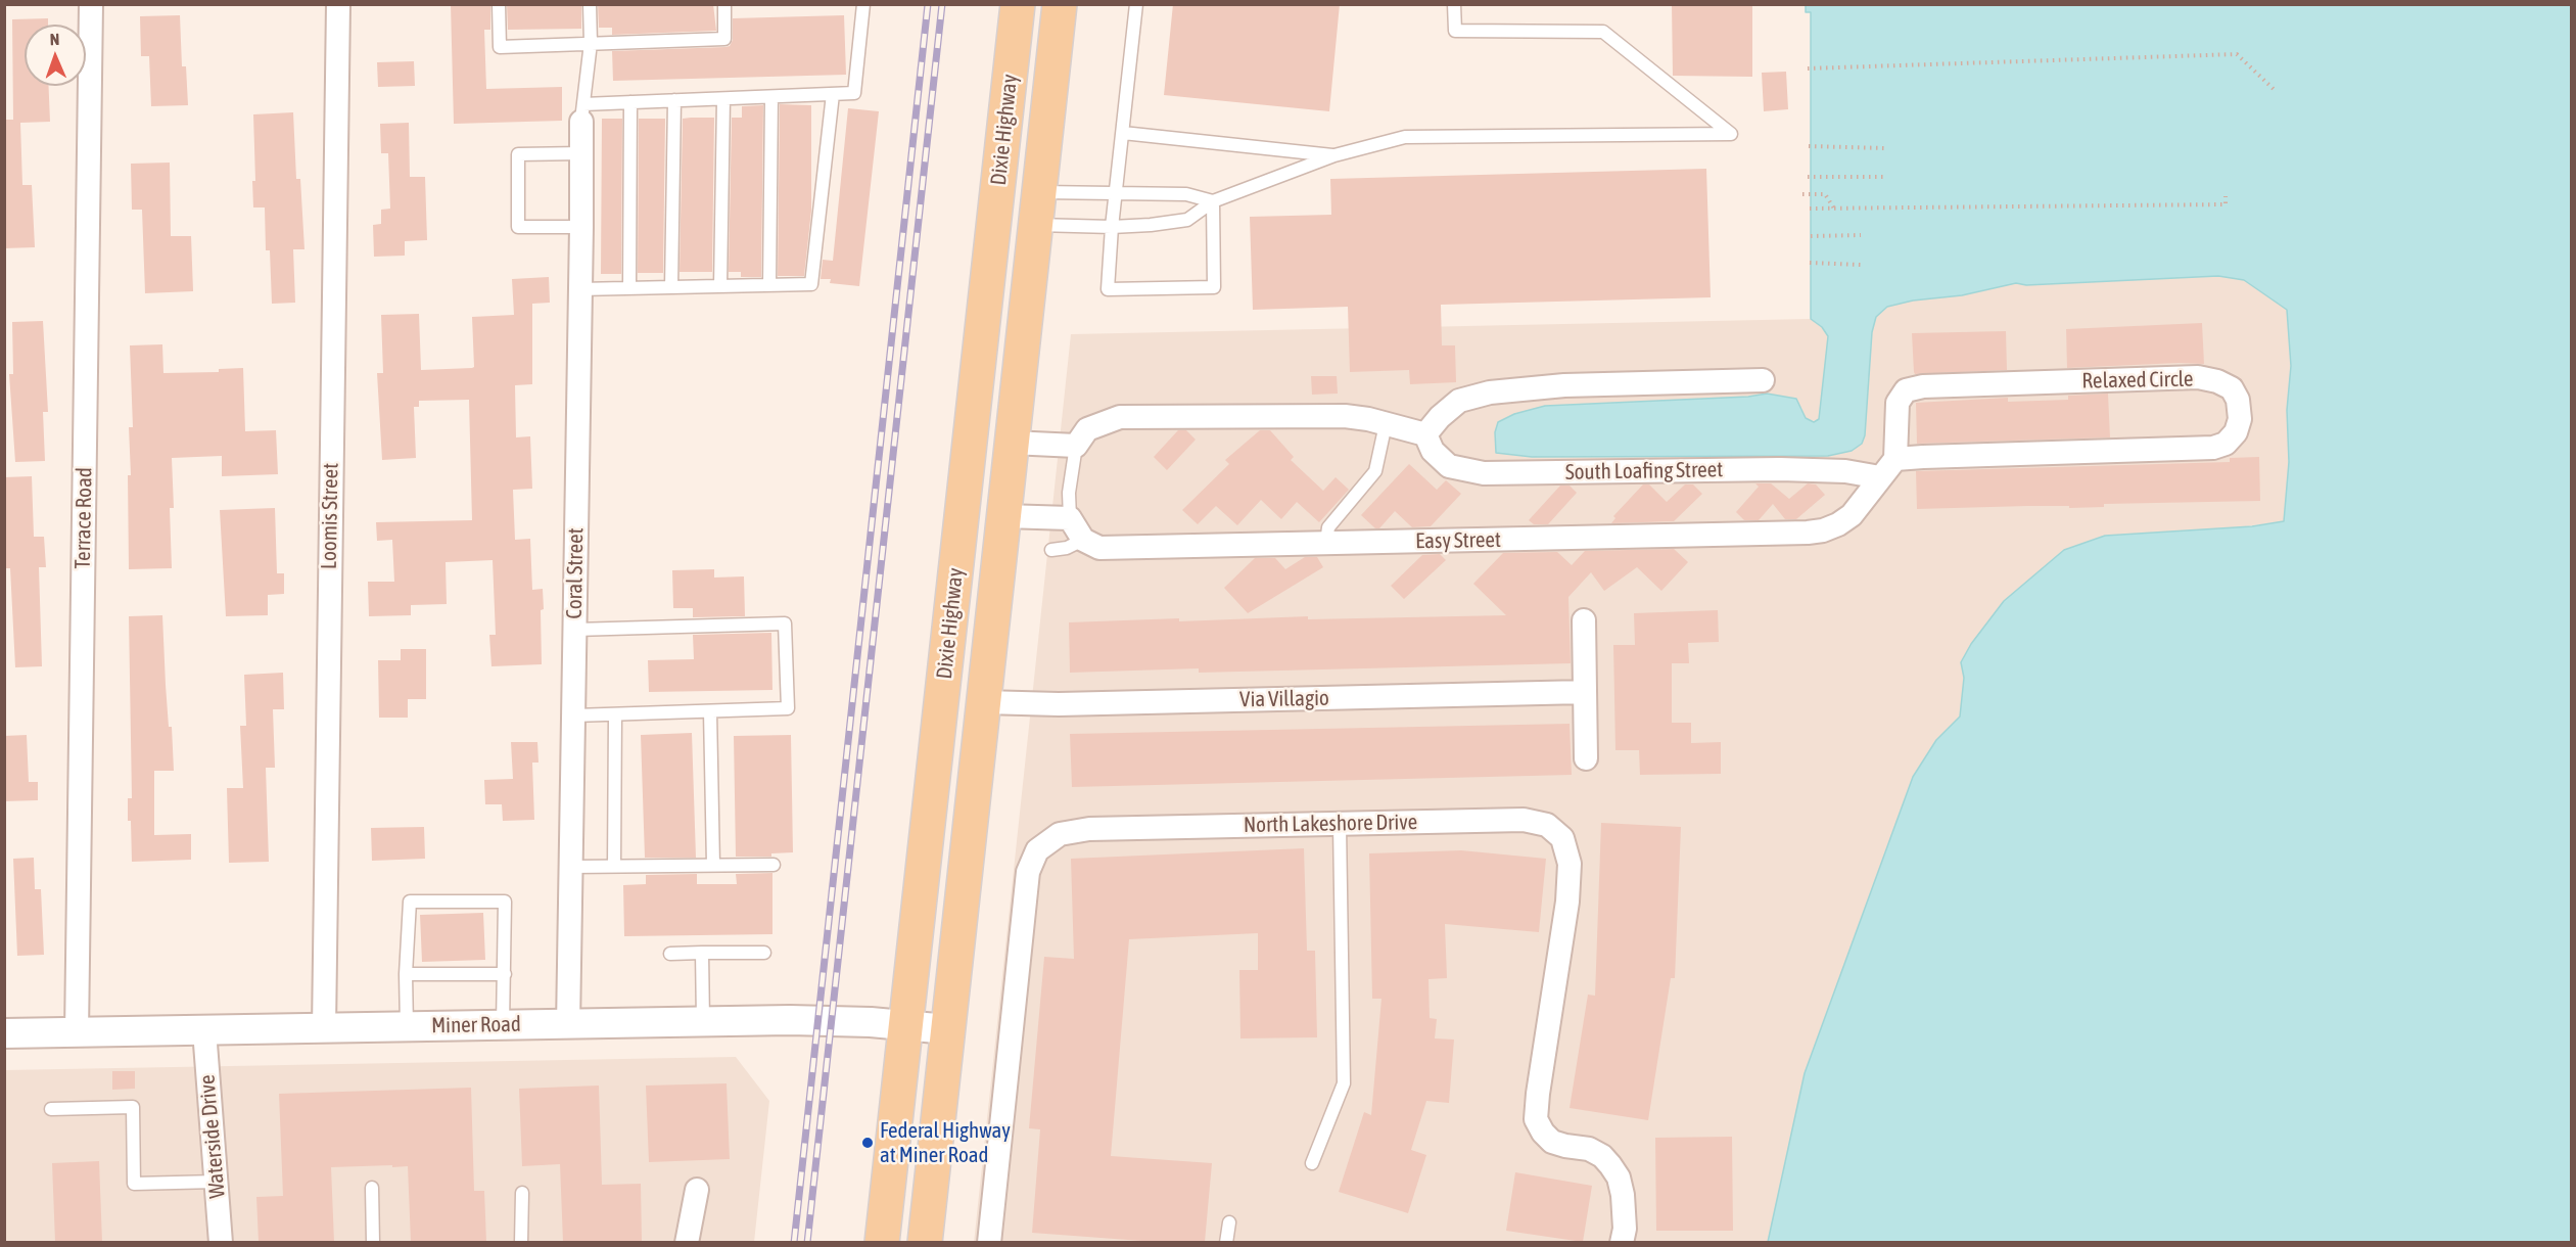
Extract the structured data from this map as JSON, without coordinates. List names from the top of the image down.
{
  "streets": {
    "main road": ["Dixie Highway"],
    "street": [
      "Relaxed Circle",
      "South Loafing Street",
      "Loomis Street",
      "Terrace Road",
      "Easy Street",
      "Coral Street",
      "Via Villagio",
      "North Lakeshore Drive",
      "Miner Road",
      "Waterside Drive"
    ]
  },
  "crossings": [
    ["Dixie Highway", "Via Villagio"],
    ["Dixie Highway", "Miner Road"],
    ["Relaxed Circle", "Easy Street"],
    ["South Loafing Street", "Easy Street"],
    ["Loomis Street", "Miner Road"],
    ["Terrace Road", "Miner Road"],
    ["Coral Street", "Miner Road"],
    ["Miner Road", "Waterside Drive"]
  ],
  "places": ["Federal Highway at Miner Road"],
  "north": "top"
}
